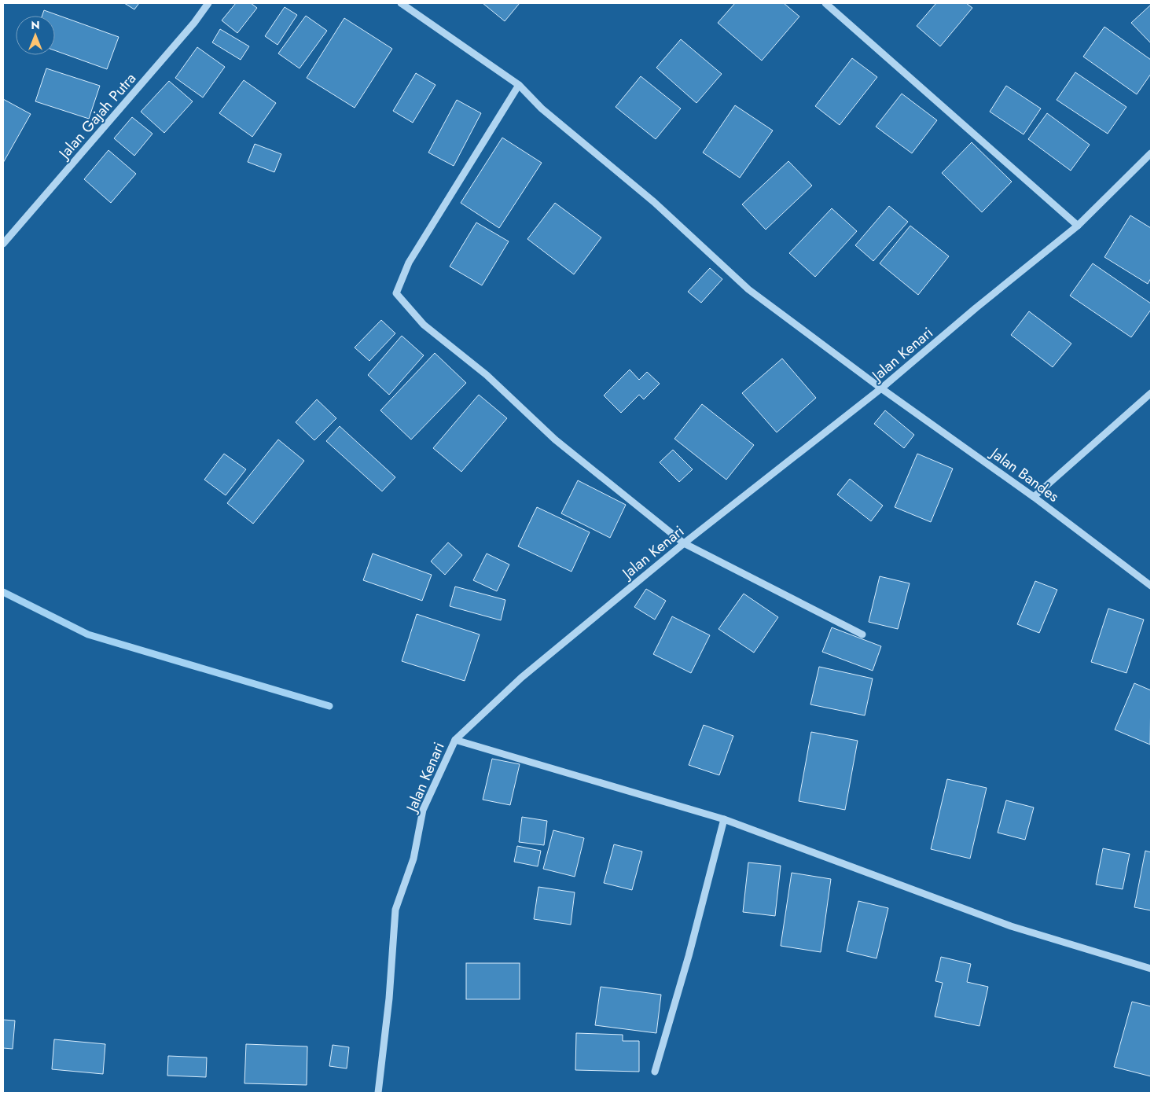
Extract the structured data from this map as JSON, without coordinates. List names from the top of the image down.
{
  "streets": {
    "street": ["Jalan Gajah Putra", "Jalan Kenari", "Jalan Bandes"]
  },
  "crossings": [
    ["Jalan Kenari", "Jalan Bandes"]
  ],
  "north": "top"
}
